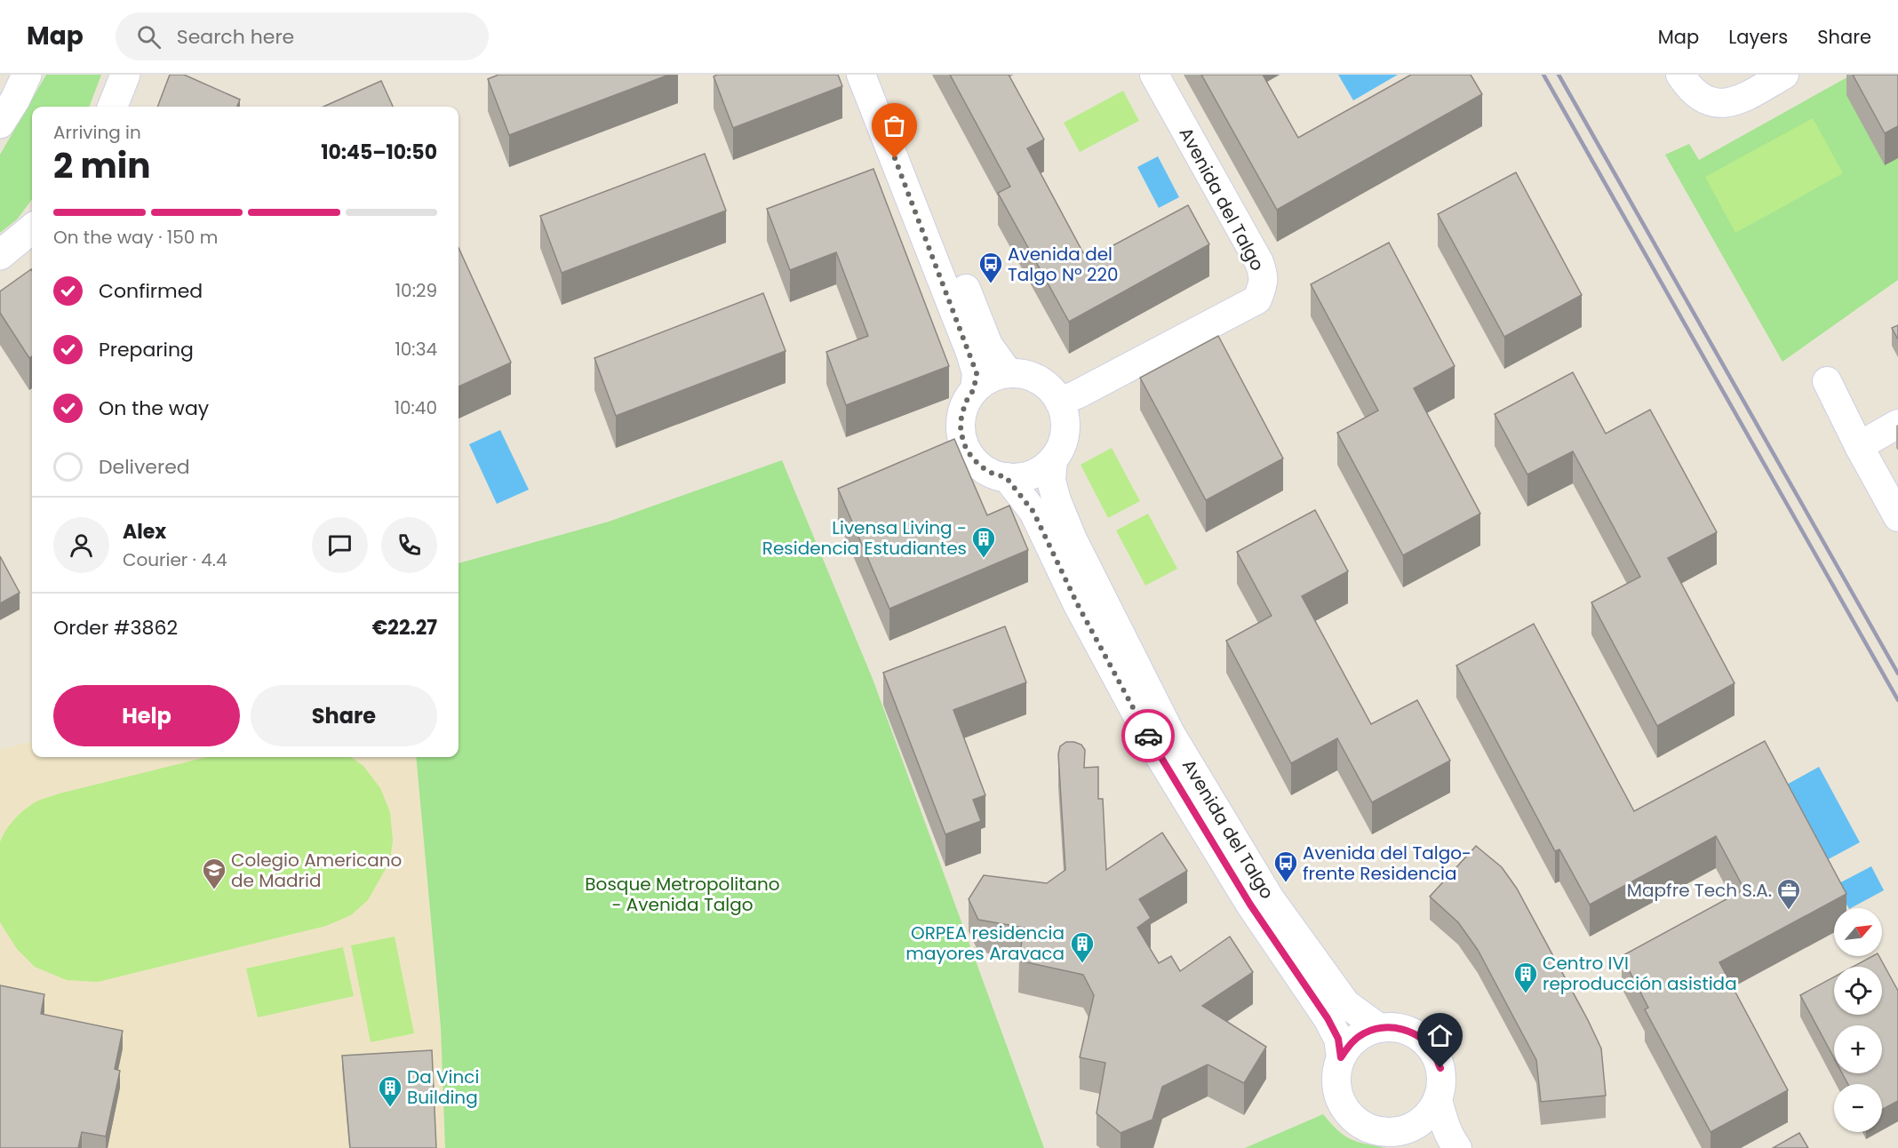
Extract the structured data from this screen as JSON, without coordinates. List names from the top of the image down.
{
  "streets": {
    "street": ["Avenida del Talgo"]
  },
  "parks": ["Bosque Metropolitano - Avenida Talgo"],
  "places": {
    "bus stop": ["Avenida del Talgo Nº 220", "Avenida del Talgo- frente Residencia"],
    "building": [
      "Livensa Living - Residencia Estudiantes",
      "ORPEA residencia mayores Aravaca",
      "Centro IVI reproducción asistida",
      "Da Vinci Building"
    ],
    "school or university": ["Colegio Americano de Madrid"],
    "office": ["Mapfre Tech S.A."]
  },
  "north": "top right",
  "page": {
    "header": "Map",
    "search": "Search here",
    "nav": ["Map", "Layers", "Share"],
    "heading": ["2 min", "Arriving in", "10:45–10:50"],
    "panel": [
      "Alex",
      "Courier · 4.4",
      "Order #3862",
      "€22.27"
    ],
    "bar": "On the way · 150 m",
    "list": [
      ["Confirmed", "10:29"],
      ["Preparing", "10:34"],
      ["On the way", "10:40"],
      "Delivered"
    ],
    "buttons": ["Help", "Share"],
    "map_buttons": ["+", "−"]
  }
}
